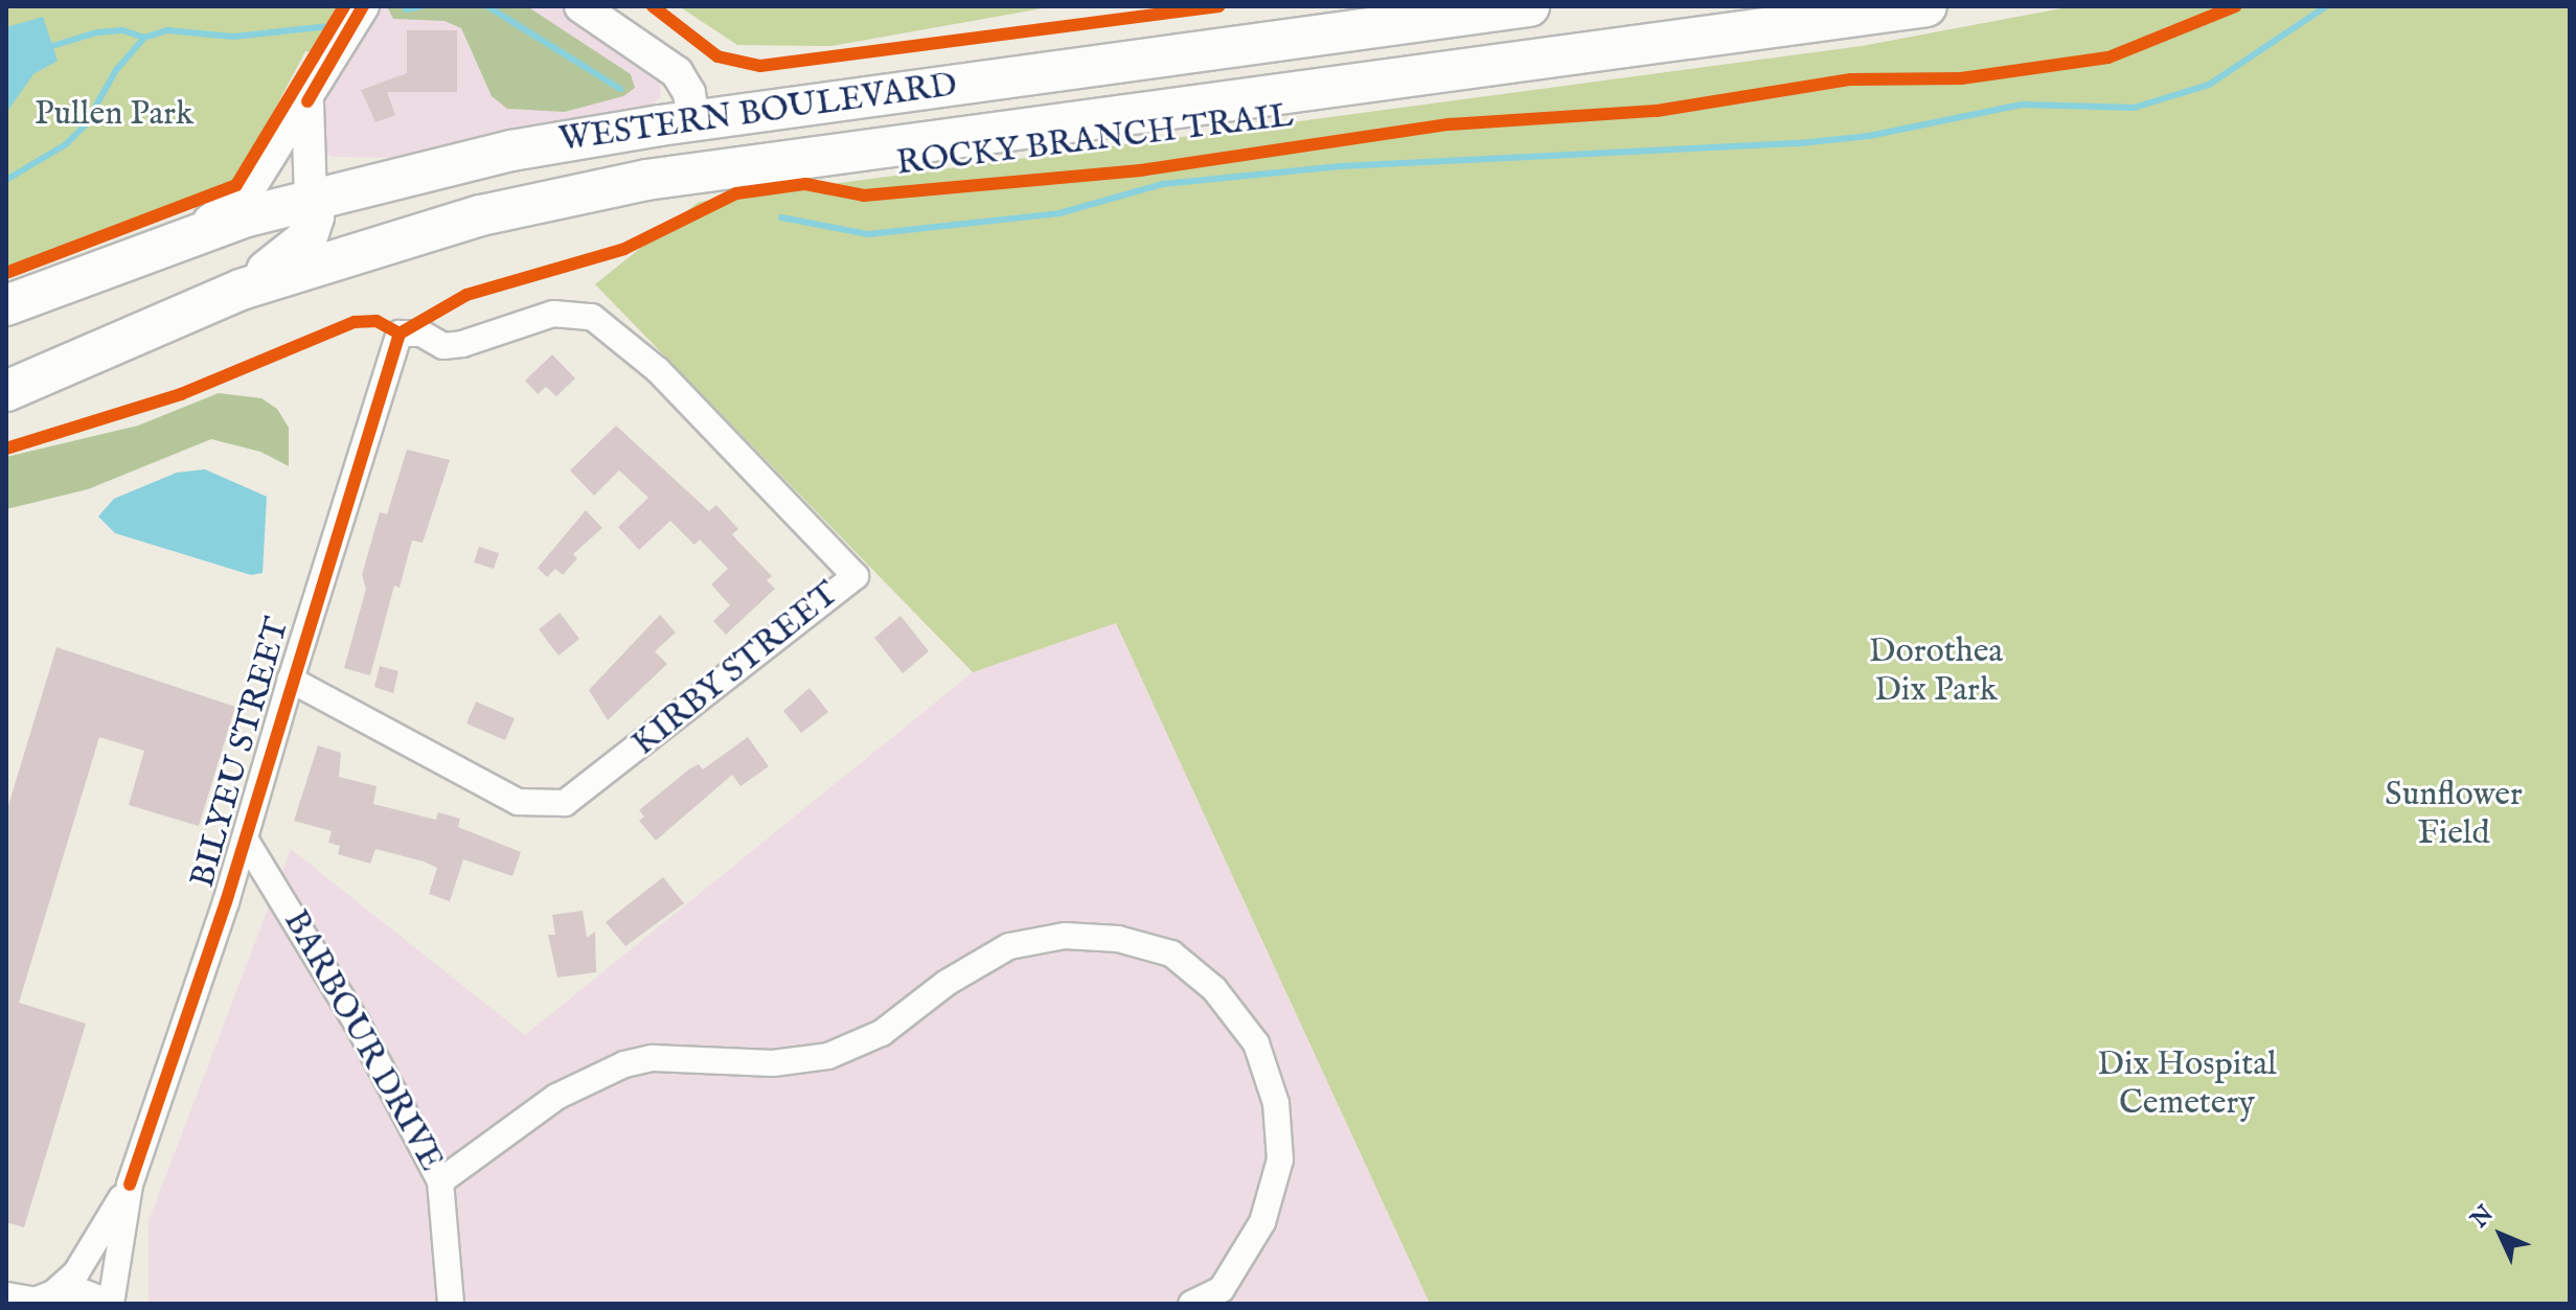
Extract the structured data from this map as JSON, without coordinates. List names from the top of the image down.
{
  "streets": {
    "main road": ["WESTERN BOULEVARD"],
    "street": ["KIRBY STREET", "BILYEU STREET", "BARBOUR DRIVE"],
    "cycle path": ["ROCKY BRANCH TRAIL"]
  },
  "crossings": [
    ["KIRBY STREET", "BILYEU STREET"],
    ["BILYEU STREET", "BARBOUR DRIVE"]
  ],
  "parks": [
    "Pullen Park",
    "Dorothea Dix Park",
    "Sunflower Field",
    "Dix Hospital Cemetery"
  ],
  "north": "top left"
}
